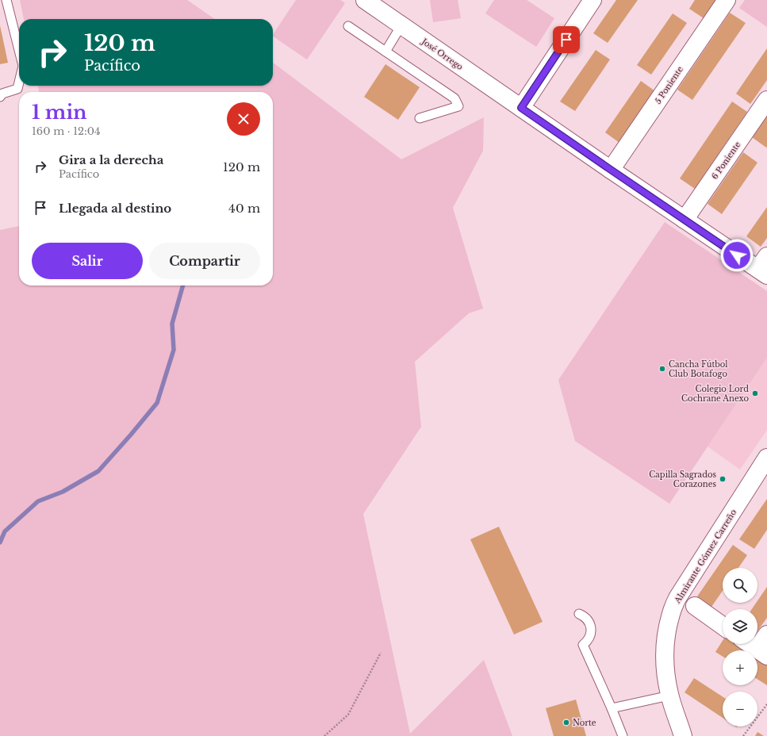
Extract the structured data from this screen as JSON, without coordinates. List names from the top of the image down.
{
  "streets": {
    "street": [
      "José Orrego",
      "5 Poniente",
      "6 Poniente",
      "Almirante Gómez Carreño"
    ]
  },
  "crossings": [
    ["José Orrego", "5 Poniente"],
    ["José Orrego", "6 Poniente"]
  ],
  "places": [
    "Cancha Fútbol Club Botafogo",
    "Colegio Lord Cochrane Anexo",
    "Capilla Sagrados Corazones",
    "Norte"
  ],
  "page": {
    "turn": ["120 m", "Pacífico"],
    "heading": ["1 min", "160 m · 12:04"],
    "list": [
      {
        "name": "Gira a la derecha",
        "note": "Pacífico",
        "value": "120 m"
      },
      {
        "name": "Llegada al destino",
        "value": "40 m"
      }
    ],
    "buttons": ["Salir", "Compartir"],
    "map_buttons": ["+", "−"]
  }
}
